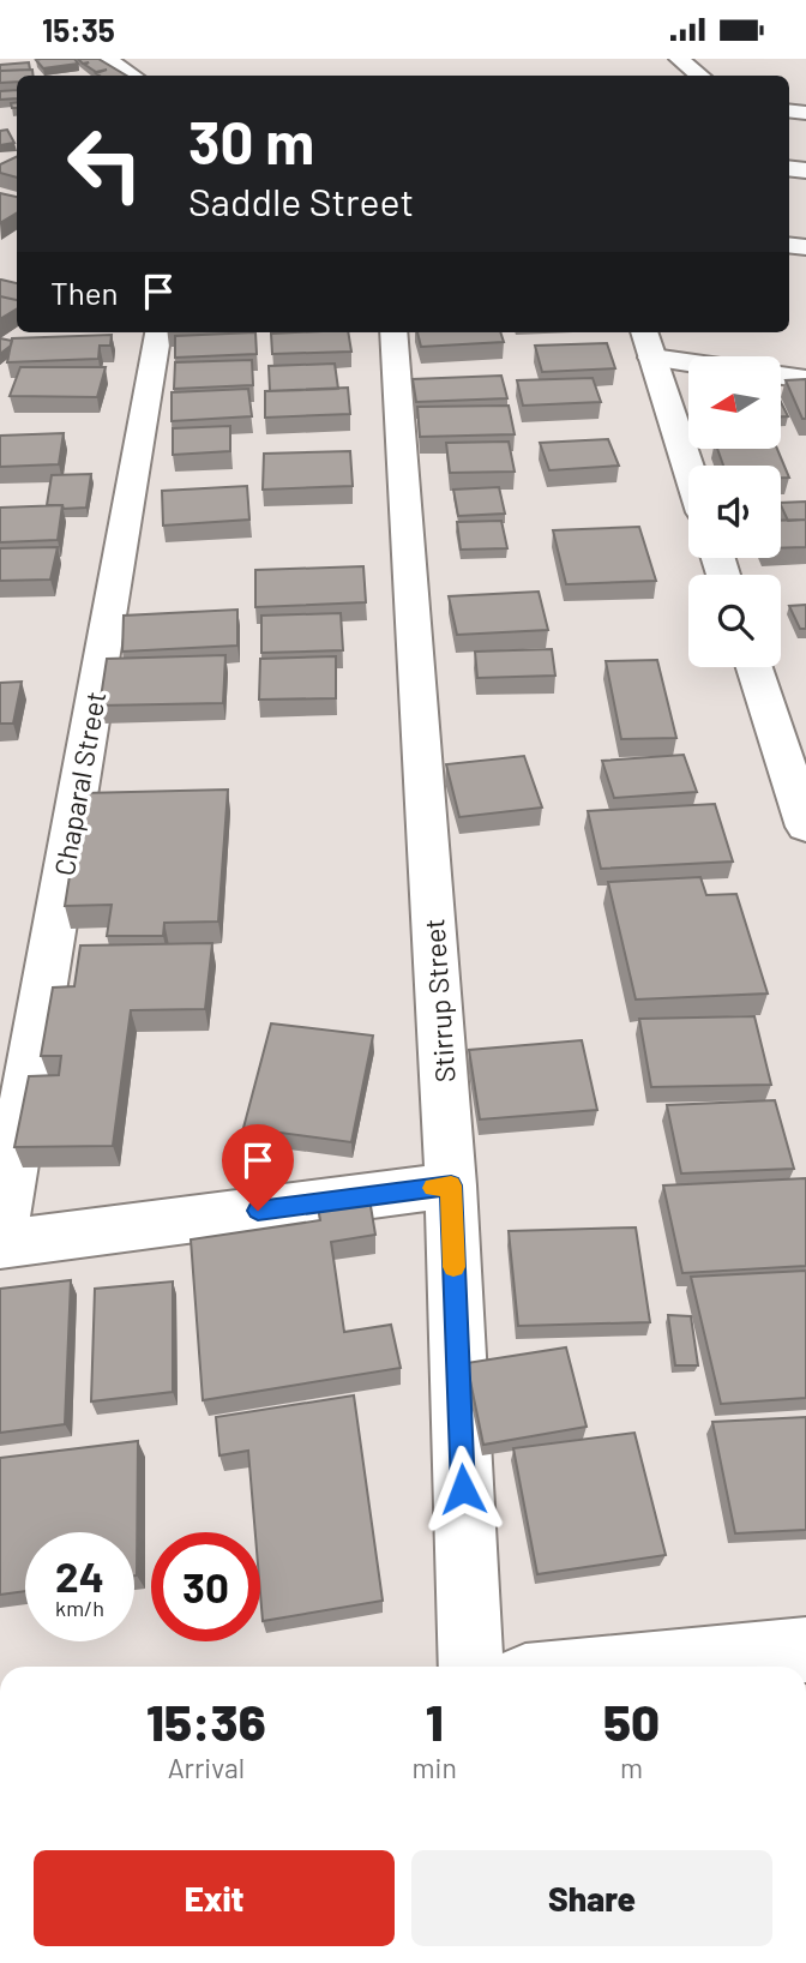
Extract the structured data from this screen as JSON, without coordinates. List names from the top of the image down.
{
  "streets": {
    "street": ["Chaparal Street", "Stirrup Street"]
  },
  "north": "left",
  "page": {
    "status": "15:35",
    "turn": ["30 m", "Saddle Street"],
    "then": "Then",
    "speed": "24 km/h",
    "limit": "30",
    "eta": [
      "15:36",
      "Arrival",
      "1",
      "min",
      "50",
      "m"
    ],
    "buttons": ["Exit", "Share"]
  }
}
